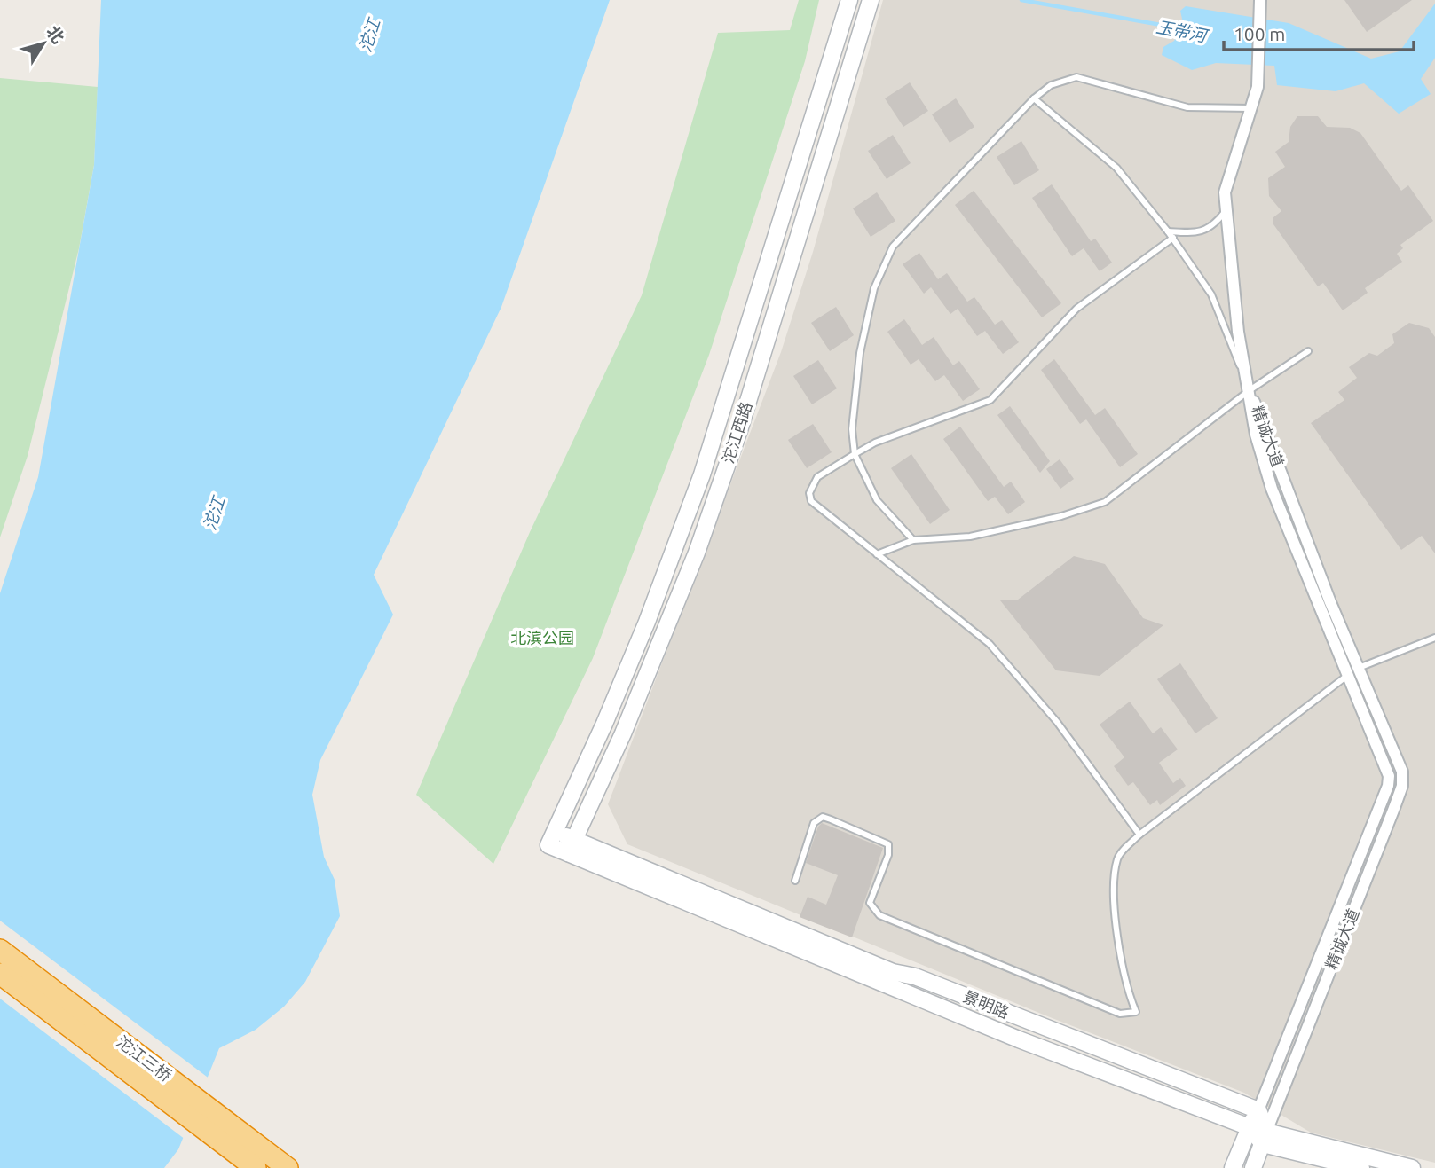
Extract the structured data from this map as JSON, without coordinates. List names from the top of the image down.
{
  "streets": {
    "highway": ["沱江三桥"],
    "street": ["沱江西路", "精诚大道", "景明路"]
  },
  "crossings": [
    ["沱江西路", "景明路"],
    ["精诚大道", "景明路"]
  ],
  "water": ["玉带河", "沱江"],
  "parks": ["北滨公园"],
  "scale_bar": "100 m",
  "north": "top right"
}
